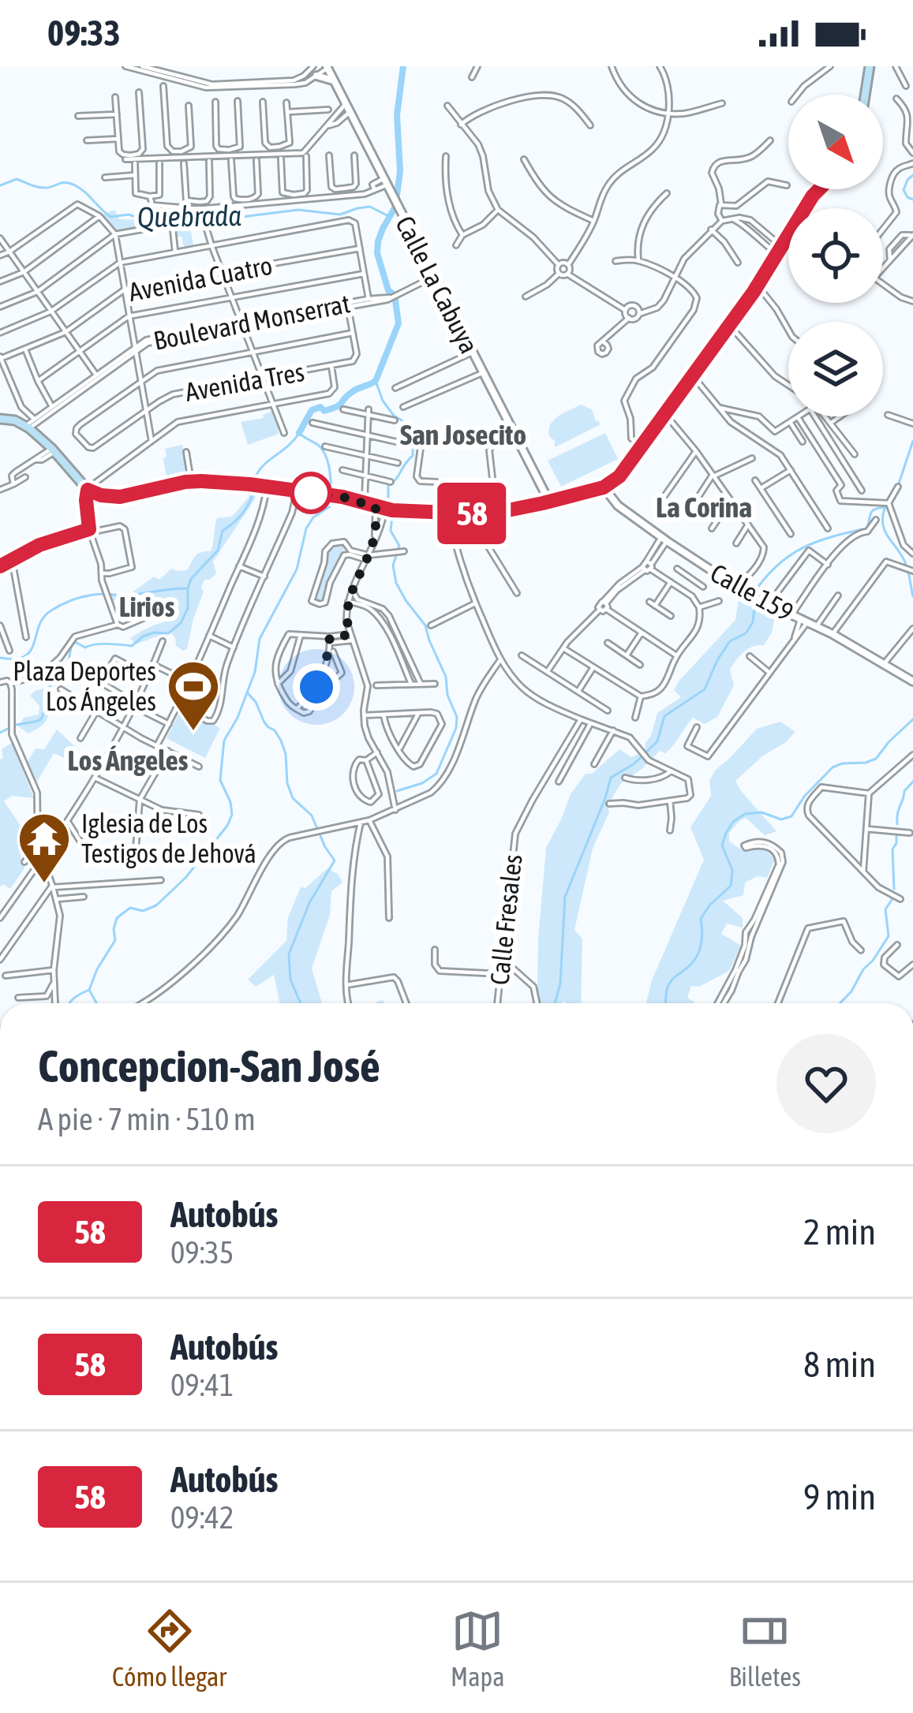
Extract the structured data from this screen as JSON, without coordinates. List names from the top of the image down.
{
  "streets": {
    "street": [
      "Avenida Cuatro",
      "Calle La Cabuya",
      "Boulevard Monserrat",
      "Avenida Tres",
      "Calle 159",
      "Calle Fresales"
    ]
  },
  "crossings": [
    ["Calle La Cabuya", "Boulevard Monserrat"]
  ],
  "districts": [
    "San Josecito",
    "La Corina",
    "Lirios",
    "Los Ángeles"
  ],
  "water": ["Quebrada"],
  "places": {
    "sports": ["Plaza Deportes Los Ángeles"],
    "temple": ["Iglesia de Los Testigos de Jehová"]
  },
  "lines": ["bus line 58"],
  "north": "bottom right",
  "page": {
    "status": "09:33",
    "on_map": "58",
    "heading": ["Concepcion-San José", "A pie · 7 min · 510 m"],
    "list": [
      {
        "mark": "58",
        "name": "Autobús",
        "note": "09:35",
        "value": "2 min"
      },
      {
        "mark": "58",
        "name": "Autobús",
        "note": "09:41",
        "value": "8 min"
      },
      {
        "mark": "58",
        "name": "Autobús",
        "note": "09:42",
        "value": "9 min"
      }
    ],
    "tabs": ["Cómo llegar", "Mapa", "Billetes"]
  }
}
